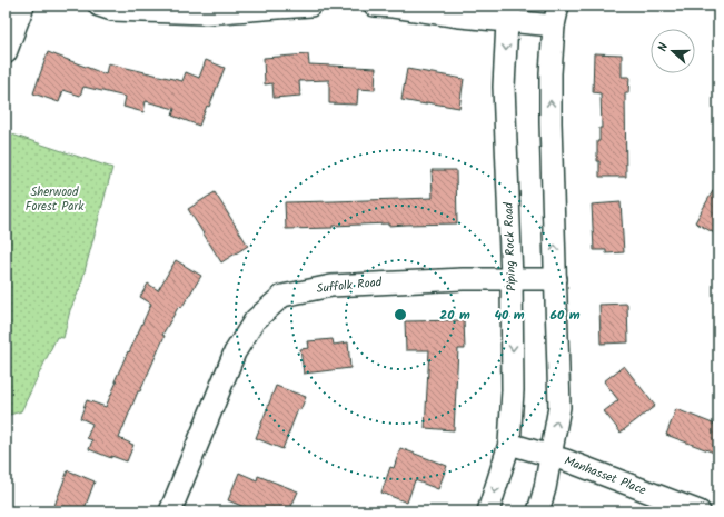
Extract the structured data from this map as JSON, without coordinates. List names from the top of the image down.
{
  "streets": {
    "street": ["Piping Rock Road", "Suffolk Road", "Manhasset Place"]
  },
  "crossings": [
    ["Piping Rock Road", "Suffolk Road"],
    ["Piping Rock Road", "Manhasset Place"]
  ],
  "parks": ["Sherwood Forest Park"],
  "north": "left",
  "rings": ["20 m", "40 m", "60 m"]
}
